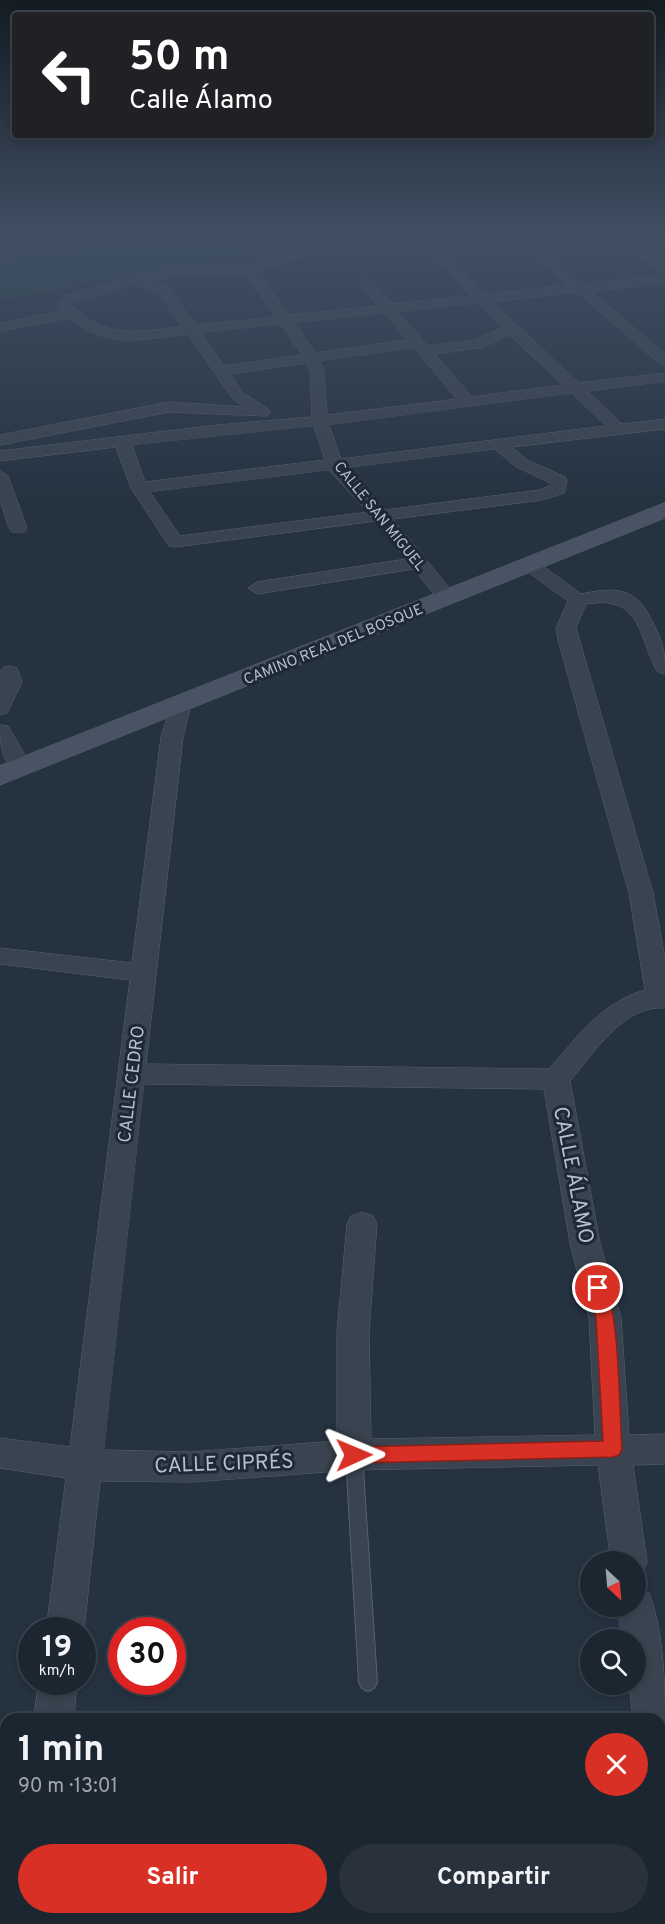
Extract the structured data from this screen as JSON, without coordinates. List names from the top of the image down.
{
  "streets": {
    "street": [
      "CALLE SAN MIGUEL",
      "CAMINO REAL DEL BOSQUE",
      "CALLE CEDRO",
      "CALLE ÁLAMO",
      "CALLE CIPRÉS"
    ]
  },
  "crossings": [
    ["CALLE SAN MIGUEL", "CAMINO REAL DEL BOSQUE"],
    ["CAMINO REAL DEL BOSQUE", "CALLE CEDRO"],
    ["CALLE CEDRO", "CALLE CIPRÉS"],
    ["CALLE ÁLAMO", "CALLE CIPRÉS"]
  ],
  "north": "bottom right",
  "page": {
    "turn": ["50 m", "Calle Álamo"],
    "speed": "19 km/h",
    "limit": "30",
    "heading": ["1 min", "90 m · 13:01"],
    "buttons": ["Salir", "Compartir"]
  }
}
